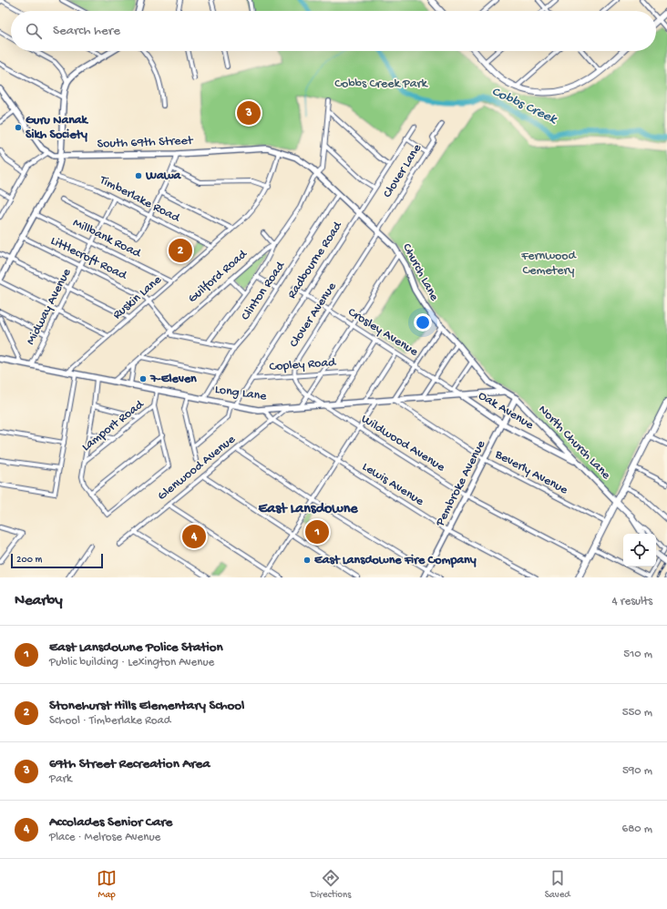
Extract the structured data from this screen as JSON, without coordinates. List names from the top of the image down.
{
  "streets": {
    "main road": [
      "South 69th Street",
      "Church Lane",
      "Long Lane",
      "Oak Avenue",
      "North Church Lane",
      "Pembroke Avenue"
    ],
    "street": [
      "Clover Lane",
      "Timberlake Road",
      "Millbank Road",
      "Littlecroft Road",
      "Radbourne Road",
      "Guilford Road",
      "Clinton Road",
      "Ruskin Lane",
      "Midway Avenue",
      "Clover Avenue",
      "Crosley Avenue",
      "Copley Road",
      "Lamport Road",
      "Wildwood Avenue",
      "Glenwood Avenue",
      "Beverly Avenue",
      "Lewis Avenue"
    ]
  },
  "crossings": [
    ["South 69th Street", "Church Lane"],
    ["South 69th Street", "Guilford Road"],
    ["South 69th Street", "Ruskin Lane"],
    ["Clover Lane", "Church Lane"],
    ["Clover Lane", "Clover Avenue"],
    ["Timberlake Road", "Ruskin Lane"],
    ["Timberlake Road", "Midway Avenue"],
    ["Millbank Road", "Ruskin Lane"],
    ["Millbank Road", "Midway Avenue"],
    ["Littlecroft Road", "Guilford Road"],
    ["Littlecroft Road", "Ruskin Lane"],
    ["Littlecroft Road", "Midway Avenue"],
    ["Radbourne Road", "Church Lane"],
    ["Radbourne Road", "Crosley Avenue"],
    ["Radbourne Road", "Copley Road"],
    ["Radbourne Road", "Long Lane"],
    ["Church Lane", "Guilford Road"],
    ["Church Lane", "Clinton Road"],
    ["Church Lane", "Clover Avenue"],
    ["Church Lane", "Long Lane"],
    ["Church Lane", "North Church Lane"],
    ["Church Lane", "Pembroke Avenue"],
    ["Guilford Road", "Long Lane"],
    ["Clinton Road", "Long Lane"],
    ["Ruskin Lane", "Long Lane"],
    ["Midway Avenue", "Long Lane"],
    ["Clover Avenue", "Crosley Avenue"],
    ["Clover Avenue", "Copley Road"],
    ["Crosley Avenue", "Long Lane"],
    ["Crosley Avenue", "Oak Avenue"],
    ["Long Lane", "Oak Avenue"],
    ["Long Lane", "Wildwood Avenue"],
    ["Long Lane", "Glenwood Avenue"],
    ["Long Lane", "Beverly Avenue"],
    ["Long Lane", "Lewis Avenue"],
    ["Oak Avenue", "North Church Lane"],
    ["Oak Avenue", "Pembroke Avenue"],
    ["North Church Lane", "Pembroke Avenue"],
    ["Wildwood Avenue", "Pembroke Avenue"],
    ["Glenwood Avenue", "Lewis Avenue"],
    ["Beverly Avenue", "Pembroke Avenue"],
    ["Pembroke Avenue", "Lewis Avenue"]
  ],
  "districts": ["East Lansdowne"],
  "water": ["Cobbs Creek"],
  "parks": ["Cobbs Creek Park", "Fernwood Cemetery"],
  "places": [
    "Guru Nanak Sikh Society",
    "Wawa",
    "7-Eleven",
    "East Lansdowne Fire Company"
  ],
  "scale_bar": "200 m",
  "page": {
    "search": "Search here",
    "pins": [
      "3",
      "2",
      "1",
      "4"
    ],
    "scale": "200 m",
    "heading": ["Nearby", "4 results"],
    "list": [
      {
        "mark": "1",
        "name": "East Lansdowne Police Station",
        "note": "Public building · Lexington Avenue",
        "value": "510 m"
      },
      {
        "mark": "2",
        "name": "Stonehurst Hills Elementary School",
        "note": "School · Timberlake Road",
        "value": "550 m"
      },
      {
        "mark": "3",
        "name": "69th Street Recreation Area",
        "note": "Park",
        "value": "590 m"
      },
      {
        "mark": "4",
        "name": "Accolades Senior Care",
        "note": "Place · Melrose Avenue",
        "value": "680 m"
      }
    ],
    "nav": ["Map", "Directions", "Saved"]
  }
}
